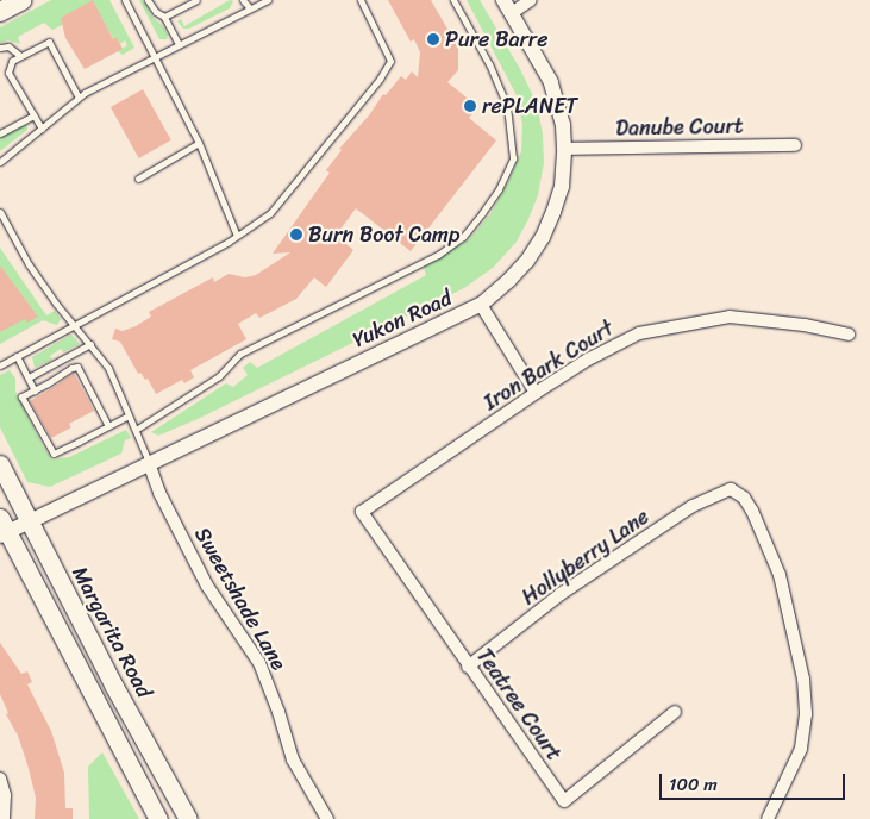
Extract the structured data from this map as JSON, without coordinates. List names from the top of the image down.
{
  "streets": {
    "main road": ["Margarita Road"],
    "street": [
      "Danube Court",
      "Yukon Road",
      "Iron Bark Court",
      "Hollyberry Lane",
      "Sweetshade Lane",
      "Teatree Court"
    ]
  },
  "crossings": [
    ["Danube Court", "Yukon Road"],
    ["Yukon Road", "Sweetshade Lane"],
    ["Yukon Road", "Margarita Road"],
    ["Iron Bark Court", "Teatree Court"],
    ["Hollyberry Lane", "Teatree Court"]
  ],
  "places": ["Pure Barre", "rePLANET", "Burn Boot Camp"],
  "scale_bar": "100 m"
}
